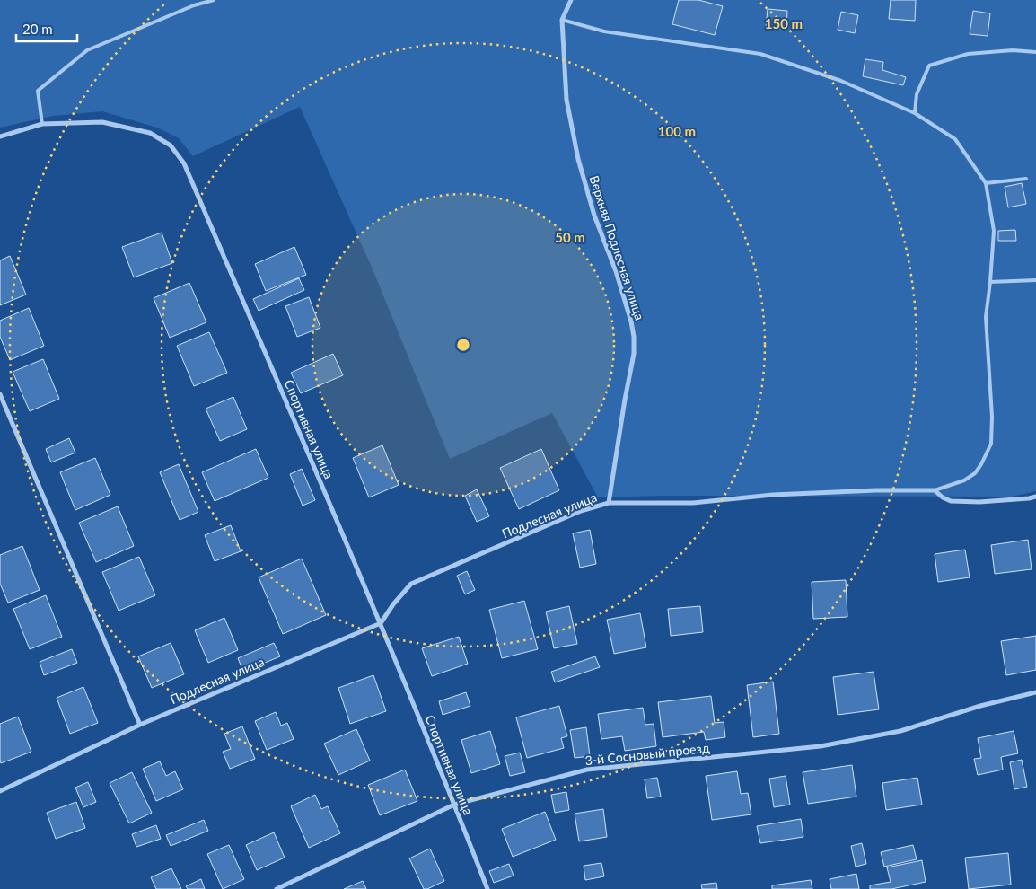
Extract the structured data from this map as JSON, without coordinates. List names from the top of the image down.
{
  "streets": {
    "street": [
      "Верхняя Подлесная улица",
      "Спортивная улица",
      "Подлесная улица",
      "3-й Сосновый проезд"
    ]
  },
  "crossings": [
    ["Верхняя Подлесная улица", "Подлесная улица"],
    ["Спортивная улица", "Подлесная улица"],
    ["Спортивная улица", "3-й Сосновый проезд"]
  ],
  "scale_bar": "20 m",
  "rings": ["150 m", "100 m", "50 m"]
}
